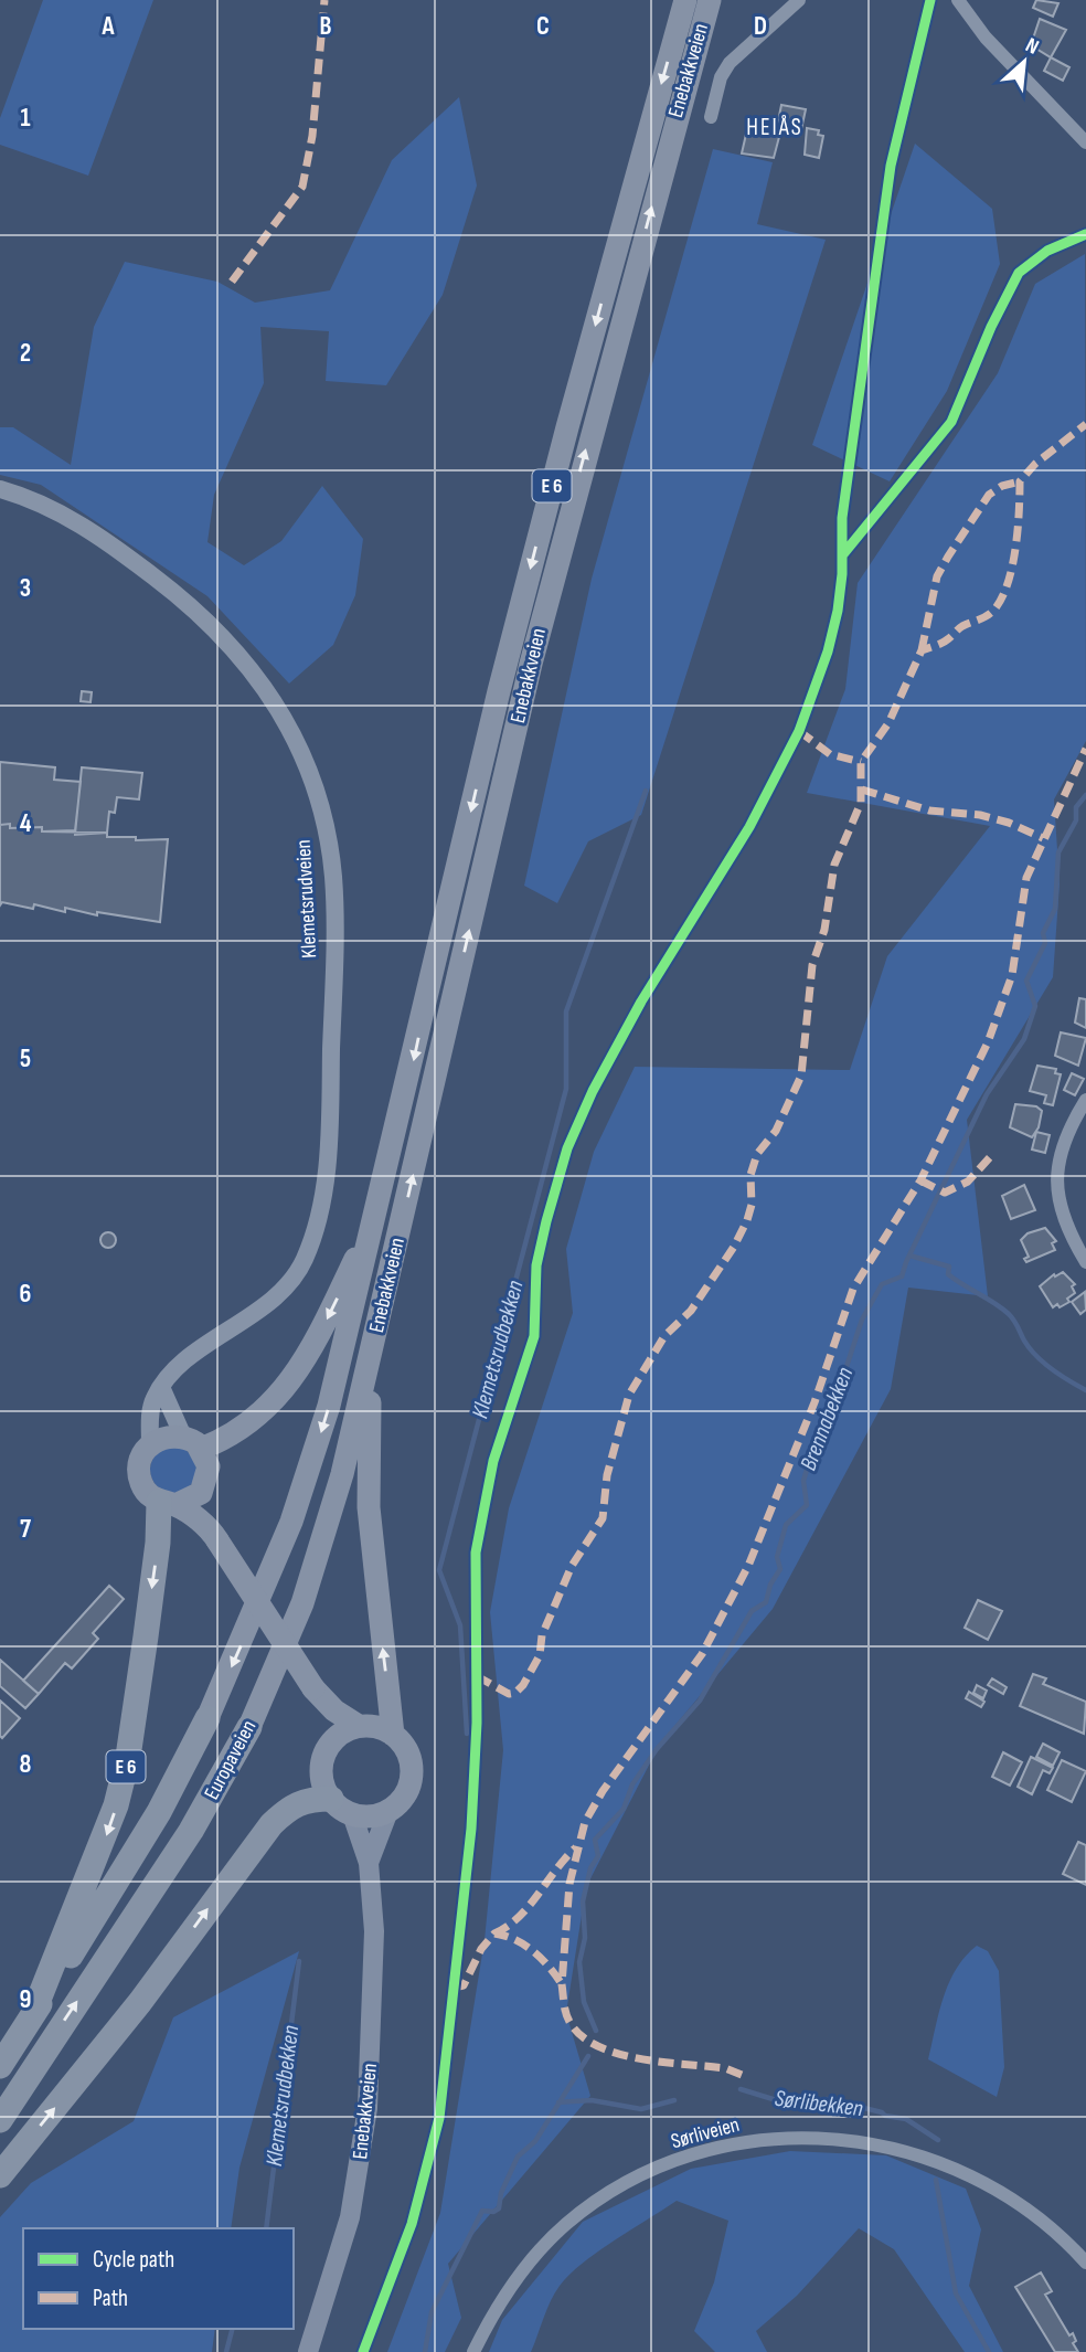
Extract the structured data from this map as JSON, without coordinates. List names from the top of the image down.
{
  "streets": {
    "highway": ["Enebakkveien", "E 6", "Europaveien"],
    "street": ["Klemetsrudveien", "Sørliveien"]
  },
  "crossings": [
    ["Enebakkveien", "E 6"],
    ["Enebakkveien", "Europaveien"],
    ["E 6", "Klemetsrudveien"],
    ["E 6", "Europaveien"]
  ],
  "districts": ["HEIÅS"],
  "water": ["Klemetsrudbekken", "Brennabekken", "Sørlibekken"],
  "legend": ["Cycle path", "Path"],
  "north": "top right",
  "grid": {
    "columns": [
      "A",
      "B",
      "C",
      "D"
    ],
    "rows": [
      "1",
      "2",
      "3",
      "4",
      "5",
      "6",
      "7",
      "8",
      "9"
    ]
  }
}
